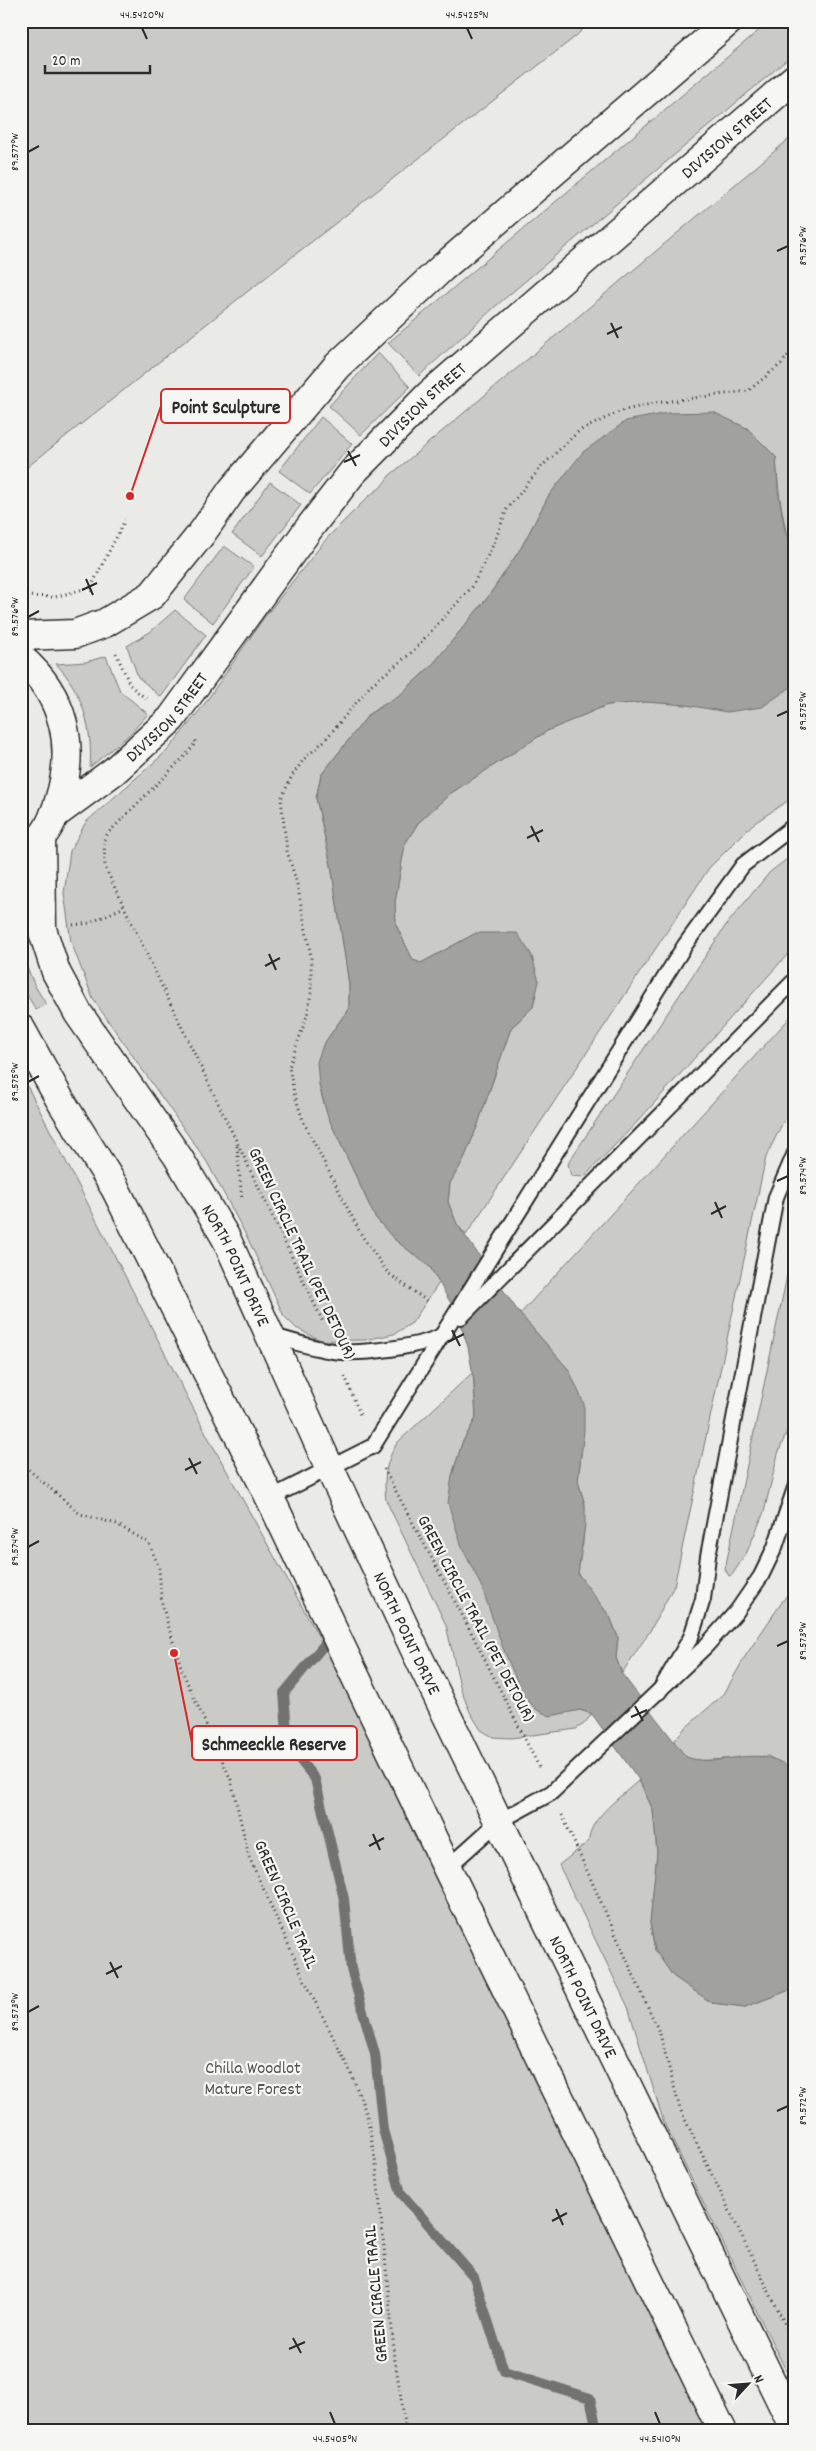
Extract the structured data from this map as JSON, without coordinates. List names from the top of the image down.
{
  "streets": {
    "street": ["DIVISION STREET", "NORTH POINT DRIVE"],
    "path": ["GREEN CIRCLE TRAIL (PET DETOUR)", "GREEN CIRCLE TRAIL"]
  },
  "crossings": [
    ["DIVISION STREET", "NORTH POINT DRIVE"]
  ],
  "parks": ["Chilla Woodlot Mature Forest"],
  "places": ["Point Sculpture", "Schmeeckle Reserve"],
  "scale_bar": "20 m",
  "north": "top right",
  "coordinates": [
    "44.5420°N",
    "44.5425°N",
    "89.577°W",
    "89.576°W",
    "89.575°W",
    "89.574°W",
    "89.573°W",
    "89.572°W",
    "44.5405°N",
    "44.5410°N"
  ]
}
